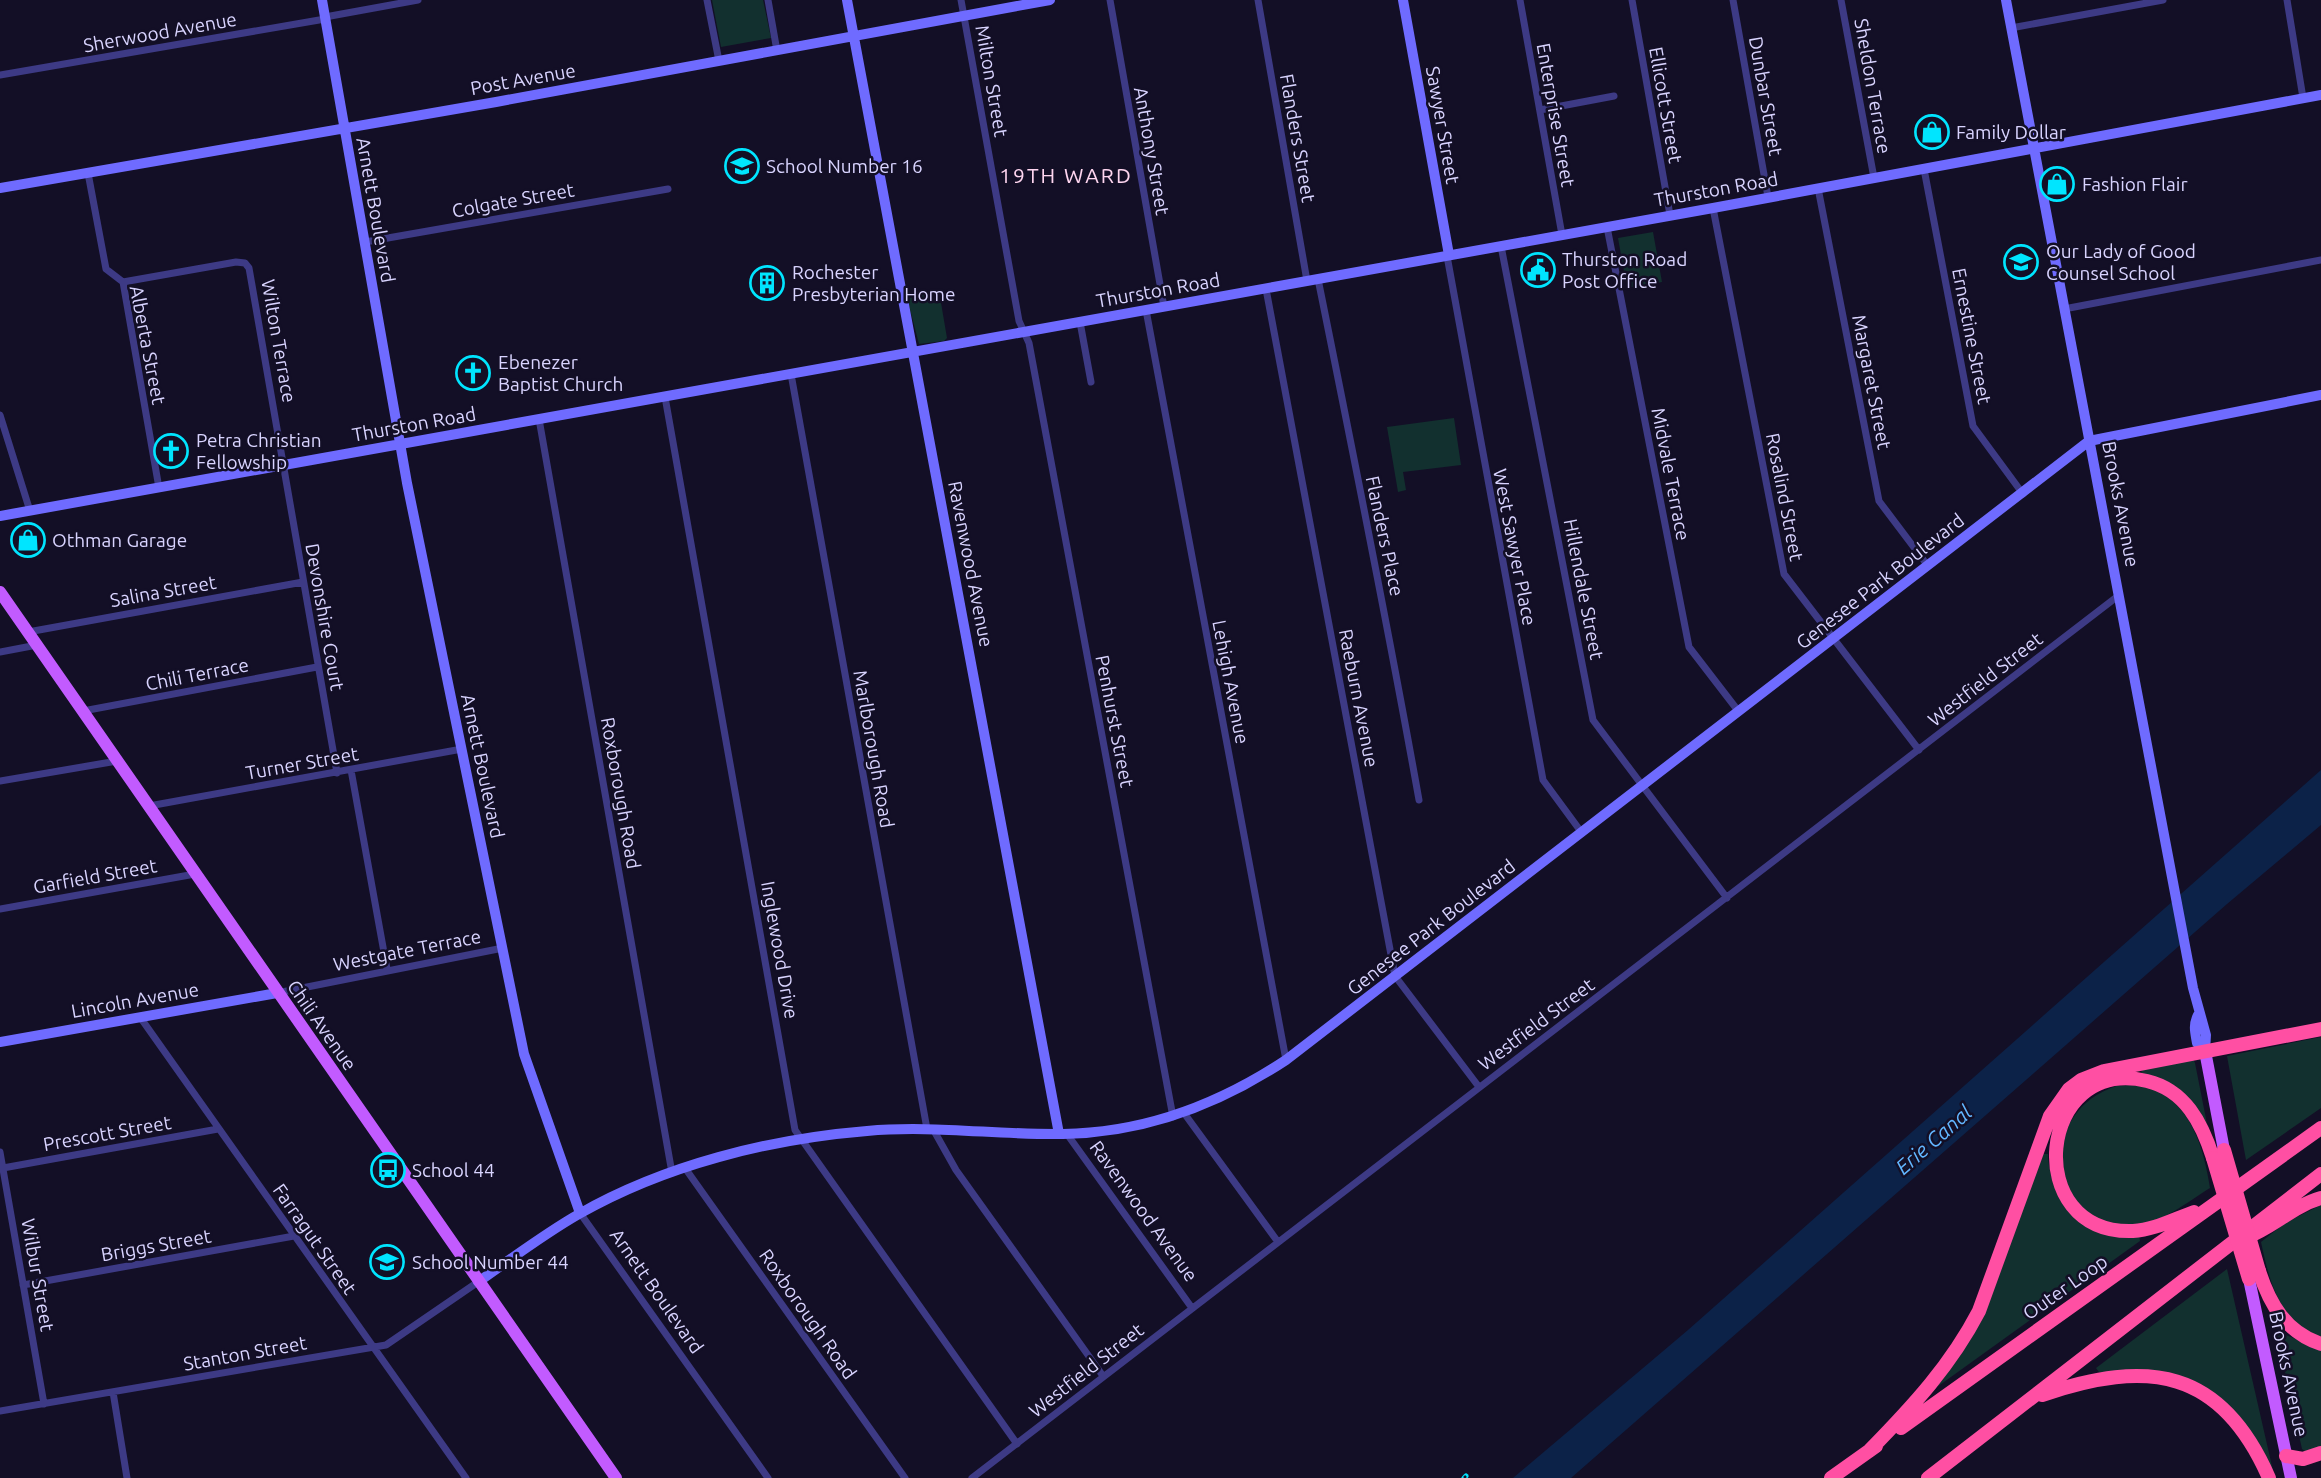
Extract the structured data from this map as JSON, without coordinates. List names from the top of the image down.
{
  "streets": {
    "highway": ["Outer Loop"],
    "main road": ["Brooks Avenue", "Chili Avenue"],
    "street": [
      "Sherwood Avenue",
      "Post Avenue",
      "Milton Street",
      "Sheldon Terrace",
      "Dunbar Street",
      "Ellicott Street",
      "Enterprise Street",
      "Sawyer Street",
      "Flanders Street",
      "Anthony Street",
      "Thurston Road",
      "Colgate Street",
      "Arnett Boulevard",
      "Ernestine Street",
      "Wilton Terrace",
      "Alberta Street",
      "Margaret Street",
      "Midvale Terrace",
      "Rosalind Street",
      "Flanders Place",
      "West Sawyer Place",
      "Ravenwood Avenue",
      "Genesee Park Boulevard",
      "Hillendale Street",
      "Salina Street",
      "Devonshire Court",
      "Chili Terrace",
      "Westfield Street",
      "Lehigh Avenue",
      "Raeburn Avenue",
      "Penhurst Street",
      "Marlborough Road",
      "Turner Street",
      "Roxborough Road",
      "Garfield Street",
      "Westgate Terrace",
      "Inglewood Drive",
      "Lincoln Avenue",
      "Prescott Street",
      "Farragut Street",
      "Briggs Street",
      "Wilbur Street",
      "Stanton Street"
    ]
  },
  "crossings": [
    ["Sherwood Avenue", "Arnett Boulevard"],
    ["Post Avenue", "Milton Street"],
    ["Post Avenue", "Arnett Boulevard"],
    ["Post Avenue", "Alberta Street"],
    ["Post Avenue", "Ravenwood Avenue"],
    ["Milton Street", "Thurston Road"],
    ["Milton Street", "Penhurst Street"],
    ["Sheldon Terrace", "Thurston Road"],
    ["Dunbar Street", "Thurston Road"],
    ["Ellicott Street", "Thurston Road"],
    ["Enterprise Street", "Thurston Road"],
    ["Sawyer Street", "Thurston Road"],
    ["Sawyer Street", "West Sawyer Place"],
    ["Flanders Street", "Thurston Road"],
    ["Flanders Street", "Flanders Place"],
    ["Anthony Street", "Thurston Road"],
    ["Thurston Road", "Arnett Boulevard"],
    ["Thurston Road", "Ernestine Street"],
    ["Thurston Road", "Wilton Terrace"],
    ["Thurston Road", "Alberta Street"],
    ["Thurston Road", "Margaret Street"],
    ["Thurston Road", "Midvale Terrace"],
    ["Thurston Road", "Rosalind Street"],
    ["Thurston Road", "Brooks Avenue"],
    ["Thurston Road", "Flanders Place"],
    ["Thurston Road", "West Sawyer Place"],
    ["Thurston Road", "Ravenwood Avenue"],
    ["Thurston Road", "Hillendale Street"],
    ["Thurston Road", "Devonshire Court"],
    ["Thurston Road", "Lehigh Avenue"],
    ["Thurston Road", "Raeburn Avenue"],
    ["Thurston Road", "Penhurst Street"],
    ["Thurston Road", "Marlborough Road"],
    ["Thurston Road", "Roxborough Road"],
    ["Thurston Road", "Inglewood Drive"],
    ["Colgate Street", "Arnett Boulevard"],
    ["Arnett Boulevard", "Genesee Park Boulevard"],
    ["Arnett Boulevard", "Turner Street"],
    ["Arnett Boulevard", "Westgate Terrace"],
    ["Ernestine Street", "Genesee Park Boulevard"],
    ["Wilton Terrace", "Alberta Street"],
    ["Wilton Terrace", "Devonshire Court"],
    ["Margaret Street", "Genesee Park Boulevard"],
    ["Midvale Terrace", "Genesee Park Boulevard"],
    ["Rosalind Street", "Genesee Park Boulevard"],
    ["Rosalind Street", "Westfield Street"],
    ["Brooks Avenue", "Genesee Park Boulevard"],
    ["Brooks Avenue", "Westfield Street"],
    ["West Sawyer Place", "Genesee Park Boulevard"],
    ["Ravenwood Avenue", "Genesee Park Boulevard"],
    ["Ravenwood Avenue", "Westfield Street"],
    ["Genesee Park Boulevard", "Hillendale Street"],
    ["Genesee Park Boulevard", "Lehigh Avenue"],
    ["Genesee Park Boulevard", "Raeburn Avenue"],
    ["Genesee Park Boulevard", "Penhurst Street"],
    ["Genesee Park Boulevard", "Marlborough Road"],
    ["Genesee Park Boulevard", "Roxborough Road"],
    ["Genesee Park Boulevard", "Inglewood Drive"],
    ["Genesee Park Boulevard", "Chili Avenue"],
    ["Genesee Park Boulevard", "Stanton Street"],
    ["Hillendale Street", "Westfield Street"],
    ["Salina Street", "Devonshire Court"],
    ["Salina Street", "Chili Avenue"],
    ["Devonshire Court", "Chili Terrace"],
    ["Devonshire Court", "Turner Street"],
    ["Chili Terrace", "Chili Avenue"],
    ["Westfield Street", "Raeburn Avenue"],
    ["Westfield Street", "Penhurst Street"],
    ["Westfield Street", "Marlborough Road"],
    ["Westfield Street", "Inglewood Drive"],
    ["Turner Street", "Chili Avenue"],
    ["Garfield Street", "Chili Avenue"],
    ["Westgate Terrace", "Lincoln Avenue"],
    ["Westgate Terrace", "Chili Avenue"],
    ["Lincoln Avenue", "Chili Avenue"],
    ["Lincoln Avenue", "Farragut Street"],
    ["Chili Avenue", "Stanton Street"],
    ["Prescott Street", "Farragut Street"],
    ["Prescott Street", "Wilbur Street"],
    ["Farragut Street", "Briggs Street"],
    ["Farragut Street", "Stanton Street"],
    ["Briggs Street", "Wilbur Street"],
    ["Wilbur Street", "Stanton Street"]
  ],
  "districts": ["19TH WARD"],
  "water": ["Erie Canal"],
  "places": {
    "shop": ["Family Dollar", "Fashion Flair", "Othman Garage"],
    "school or university": ["School Number 16", "Our Lady of Good Counsel School", "School Number 44"],
    "public building": ["Thurston Road Post Office"],
    "building": ["Rochester Presbyterian Home"],
    "church": ["Ebenezer Baptist Church", "Petra Christian Fellowship"],
    "bus stop": ["School 44"]
  }
}
